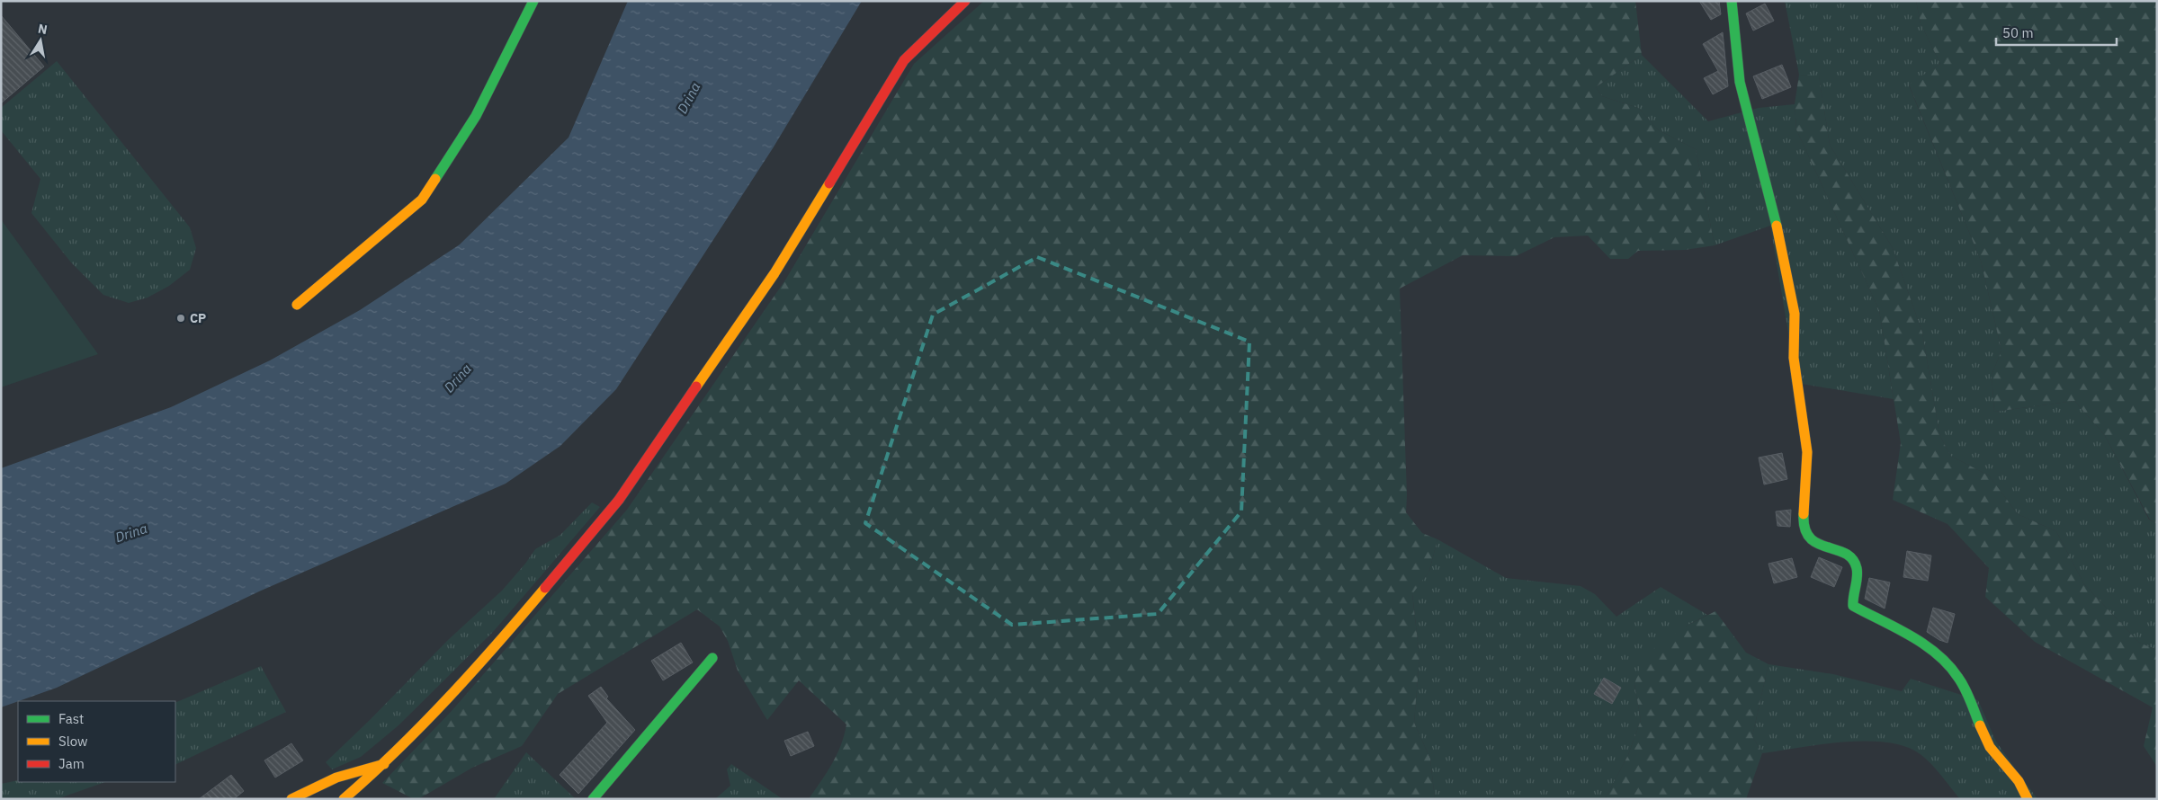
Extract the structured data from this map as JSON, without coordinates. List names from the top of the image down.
{
  "water": ["Drina"],
  "places": ["CP"],
  "legend": ["Fast", "Slow", "Jam"],
  "scale_bar": "50 m",
  "north": "top"
}
